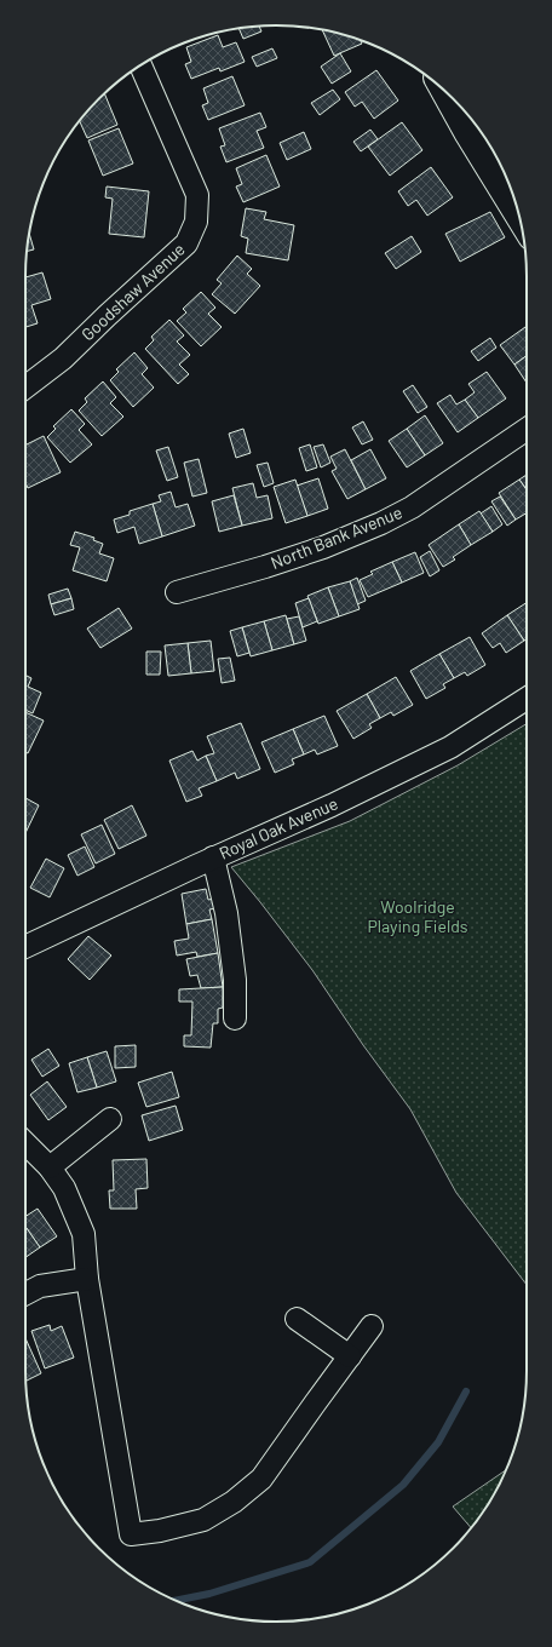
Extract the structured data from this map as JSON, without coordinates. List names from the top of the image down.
{
  "streets": {
    "street": ["Goodshaw Avenue", "North Bank Avenue", "Royal Oak Avenue"]
  },
  "parks": ["Woolridge Playing Fields"]
}
